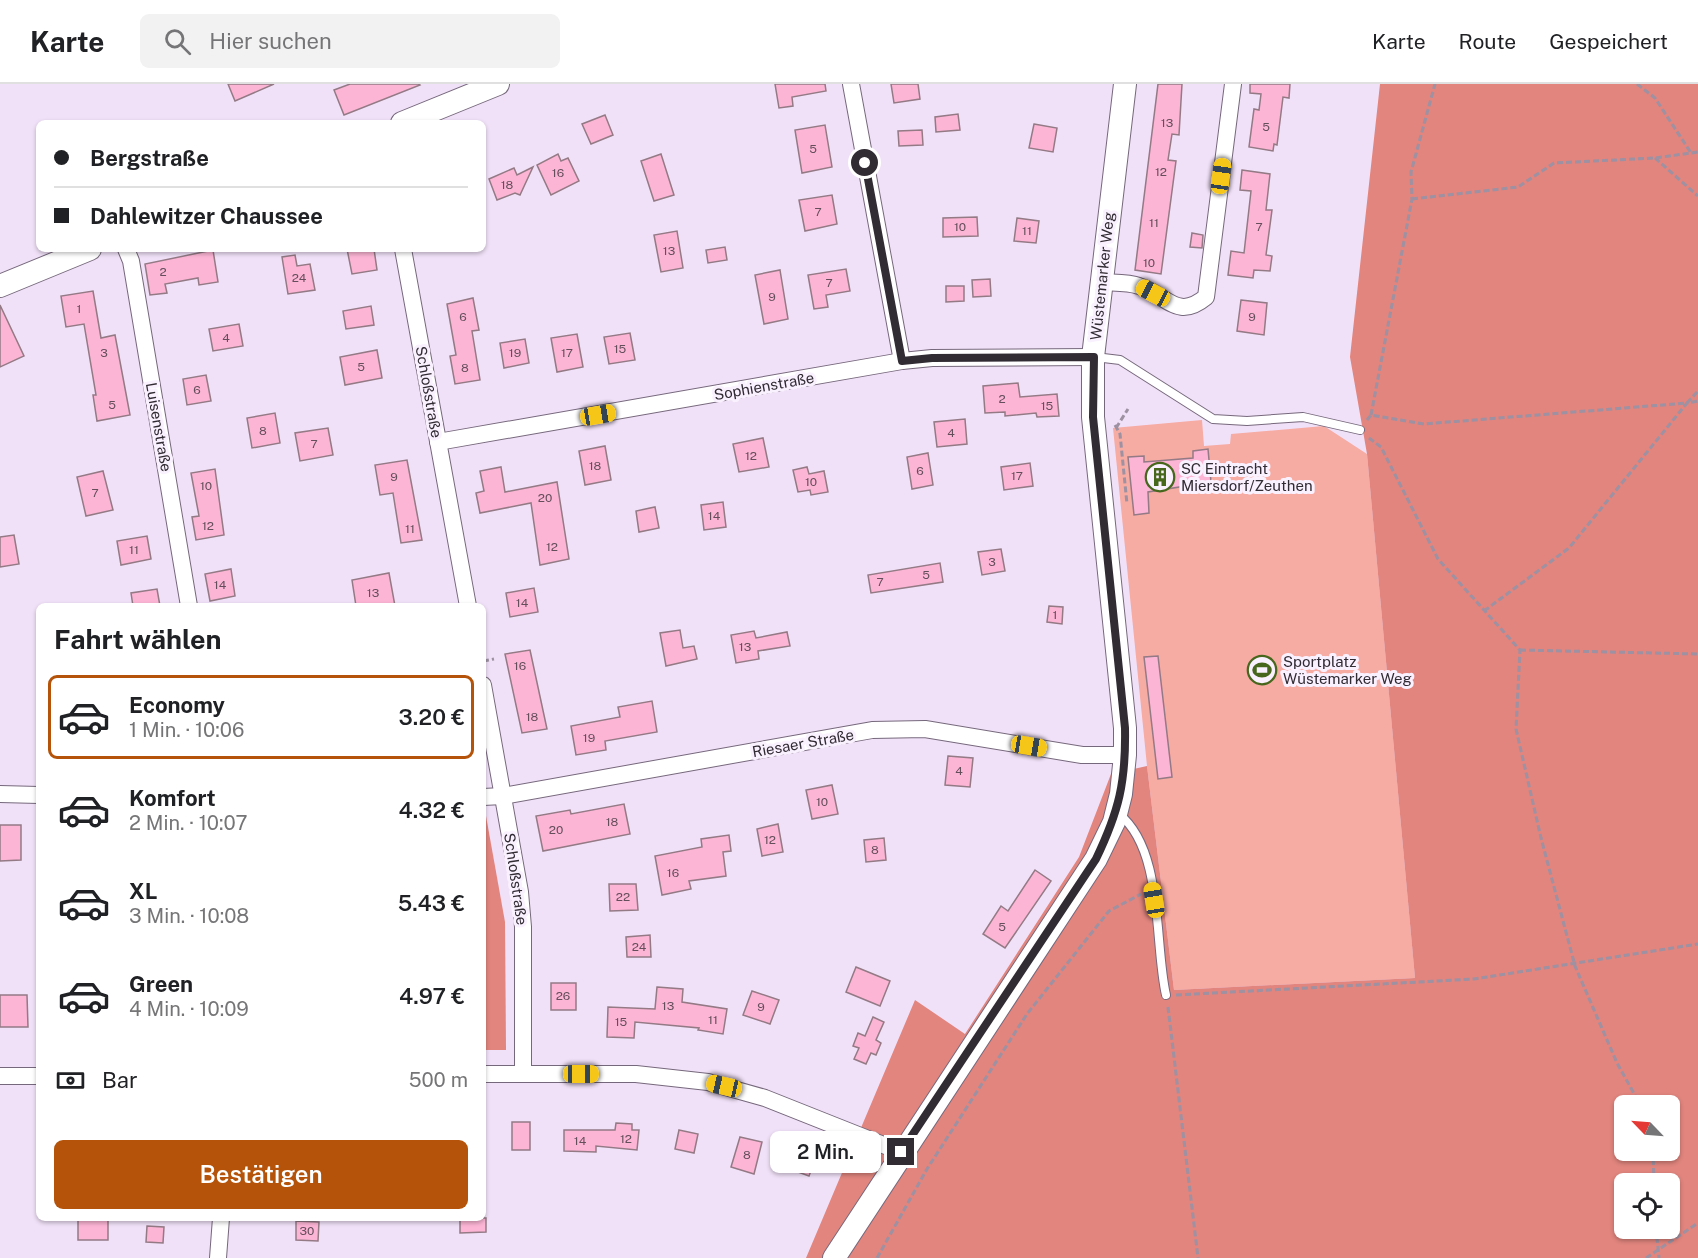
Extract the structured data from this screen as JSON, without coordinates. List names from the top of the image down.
{
  "streets": {
    "main road": ["Wüstemarker Weg"],
    "street": [
      "Sophienstraße",
      "Schloßstraße",
      "Luisenstraße",
      "Riesaer Straße"
    ]
  },
  "crossings": [
    ["Wüstemarker Weg", "Sophienstraße"],
    ["Wüstemarker Weg", "Riesaer Straße"],
    ["Sophienstraße", "Schloßstraße"],
    ["Schloßstraße", "Riesaer Straße"]
  ],
  "places": {
    "building": ["SC Eintracht Miersdorf/Zeuthen"],
    "sports": ["Sportplatz Wüstemarker Weg"]
  },
  "house_numbers": [
    "13",
    "5",
    "5",
    "12",
    "16",
    "18",
    "7",
    "11",
    "10",
    "7",
    "11",
    "13",
    "10",
    "2",
    "24",
    "7",
    "9",
    "1",
    "6",
    "9",
    "4",
    "15",
    "3",
    "19",
    "17",
    "5",
    "8",
    "6",
    "2",
    "5",
    "15",
    "8",
    "4",
    "7",
    "12",
    "18",
    "6",
    "17",
    "9",
    "10",
    "10",
    "7",
    "20",
    "14",
    "12",
    "11",
    "12",
    "11",
    "3",
    "5",
    "7",
    "14",
    "13",
    "14",
    "1",
    "13",
    "16",
    "18",
    "19",
    "4",
    "10",
    "18",
    "20",
    "12",
    "8",
    "16",
    "22",
    "5",
    "24",
    "26",
    "13",
    "9",
    "11",
    "15",
    "12",
    "14",
    "8",
    "30"
  ],
  "north": "top left",
  "page": {
    "header": "Karte",
    "search": "Hier suchen",
    "nav": ["Karte", "Route", "Gespeichert"],
    "banner": ["Bergstraße", "Dahlewitzer Chaussee"],
    "heading": "Fahrt wählen",
    "list": [
      {
        "name": "Economy",
        "note": "1 Min. · 10:06",
        "value": "3.20 €"
      },
      {
        "name": "Komfort",
        "note": "2 Min. · 10:07",
        "value": "4.32 €"
      },
      {
        "name": "XL",
        "note": "3 Min. · 10:08",
        "value": "5.43 €"
      },
      {
        "name": "Green",
        "note": "4 Min. · 10:09",
        "value": "4.97 €"
      }
    ],
    "pay": ["Bar", "500 m"],
    "buttons": "Bestätigen",
    "bubble": "2 Min."
  }
}
